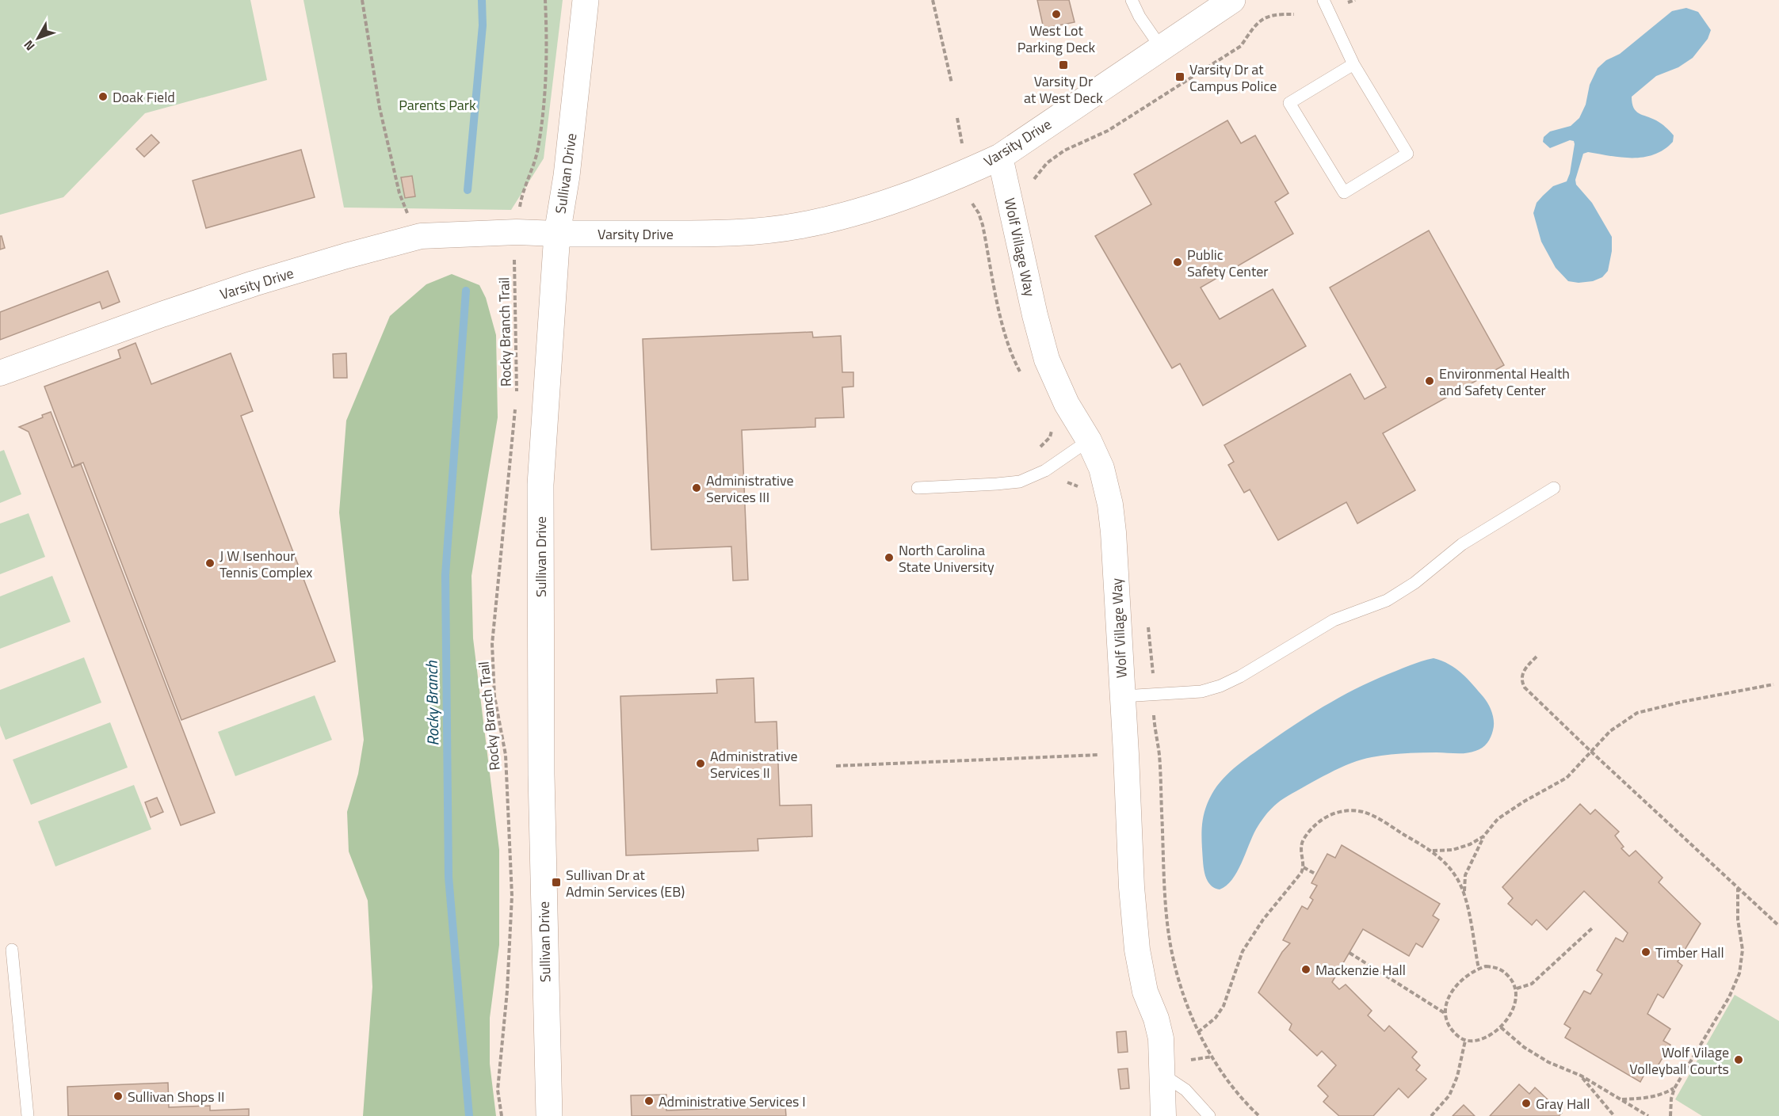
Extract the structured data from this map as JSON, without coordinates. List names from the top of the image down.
{
  "streets": {
    "street": ["Varsity Drive", "Sullivan Drive", "Wolf Village Way"],
    "path": ["Rocky Branch Trail"]
  },
  "crossings": [
    ["Varsity Drive", "Sullivan Drive"],
    ["Varsity Drive", "Wolf Village Way"]
  ],
  "water": ["Rocky Branch"],
  "parks": ["Parents Park"],
  "places": {
    "other": [
      "West Lot Parking Deck",
      "Doak Field",
      "Public Safety Center",
      "Environmental Health and Safety Center",
      "Administrative Services III",
      "North Carolina State University",
      "J W Isenhour Tennis Complex",
      "Administrative Services II",
      "Timber Hall",
      "Mackenzie Hall",
      "Wolf Vilage Volleyball Courts",
      "Sullivan Shops II",
      "Administrative Services I",
      "Gray Hall"
    ],
    "transit": ["Varsity Dr at West Deck", "Varsity Dr at Campus Police", "Sullivan Dr at Admin Services (EB)"]
  },
  "north": "bottom left"
}
